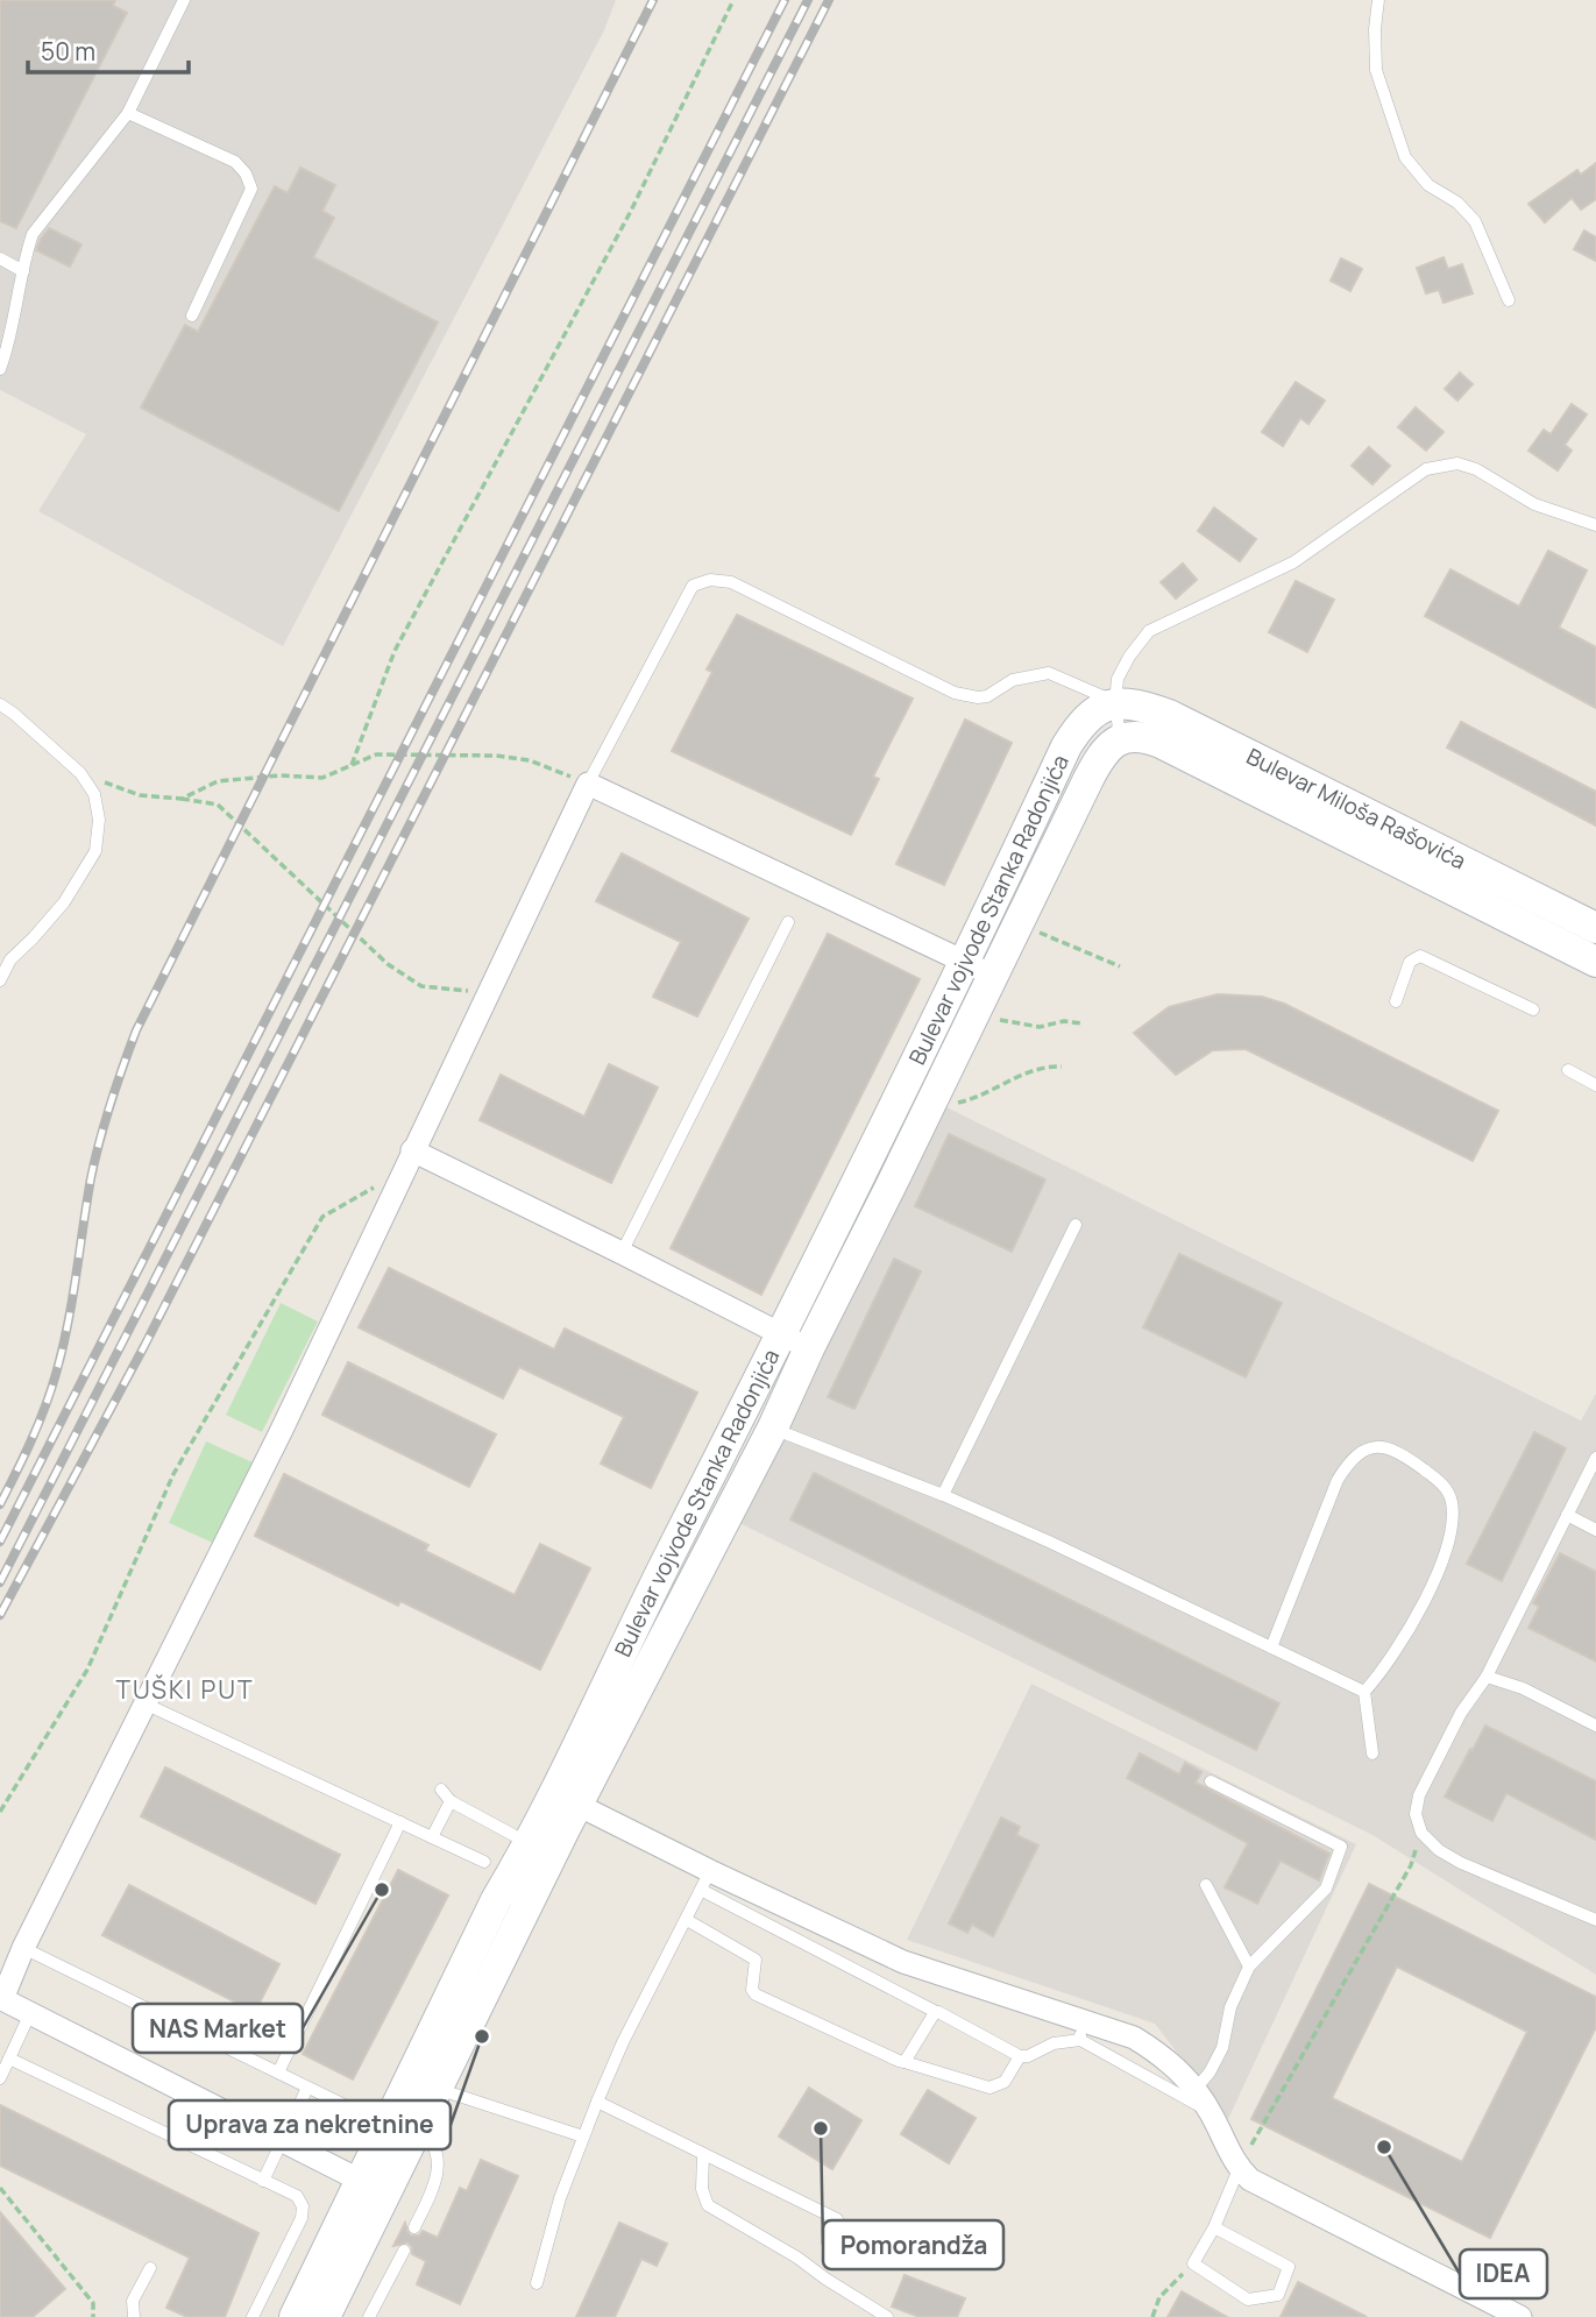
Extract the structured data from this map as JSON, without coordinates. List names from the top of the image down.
{
  "streets": {
    "street": ["Bulevar Miloša Rašovića", "Bulevar vojvode Stanka Radonjića"]
  },
  "crossings": [
    ["Bulevar Miloša Rašovića", "Bulevar vojvode Stanka Radonjića"]
  ],
  "districts": ["TUŠKI PUT"],
  "places": [
    "NAS Market",
    "Uprava za nekretnine",
    "Pomorandža",
    "IDEA"
  ],
  "scale_bar": "50 m"
}
